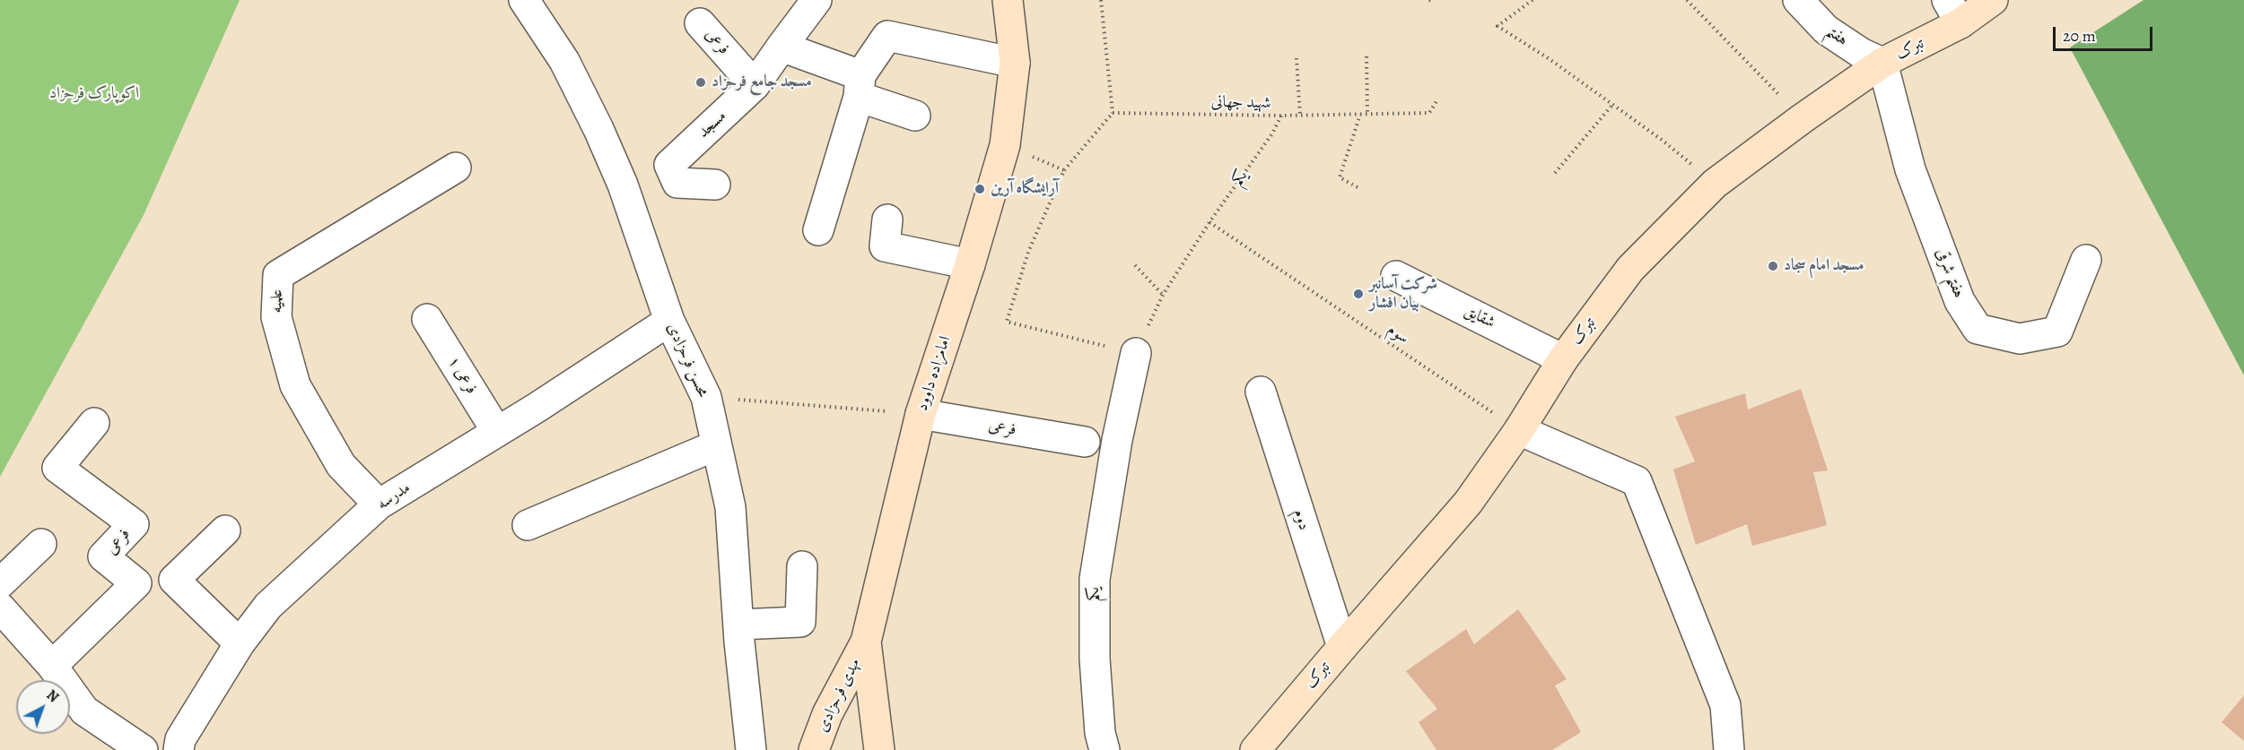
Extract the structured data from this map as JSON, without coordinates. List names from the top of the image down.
{
  "streets": {
    "street": [
      "هفتم",
      "فرعی",
      "تبرک",
      "مسجد",
      "یکم",
      "هفتم شرقی",
      "علمیه",
      "شقایق",
      "محسن فرحزادی",
      "امامزاده داوود",
      "فرعی ۱",
      "مدرسه",
      "دوم",
      "مهدی فرحزادی"
    ],
    "path": ["شهید جهانی", "سوم"]
  },
  "crossings": [
    ["هفتم", "تبرک"],
    ["هفتم", "هفتم شرقی"],
    ["فرعی", "مسجد"],
    ["فرعی", "امامزاده داوود"],
    ["تبرک", "هفتم شرقی"],
    ["تبرک", "شقایق"],
    ["تبرک", "سوم"],
    ["تبرک", "دوم"],
    ["شهید جهانی", "یکم"],
    ["یکم", "سوم"],
    ["علمیه", "مدرسه"],
    ["محسن فرحزادی", "مدرسه"],
    ["امامزاده داوود", "مهدی فرحزادی"],
    ["فرعی ۱", "مدرسه"]
  ],
  "parks": ["اکوپارک فرحزاد"],
  "places": [
    "مسجد جامع فرحزاد",
    "آرایشگاه آرین",
    "مسجد امام سجاد",
    "شرکت آسانبر بیان افشار"
  ],
  "scale_bar": "20 m",
  "north": "top right"
}
